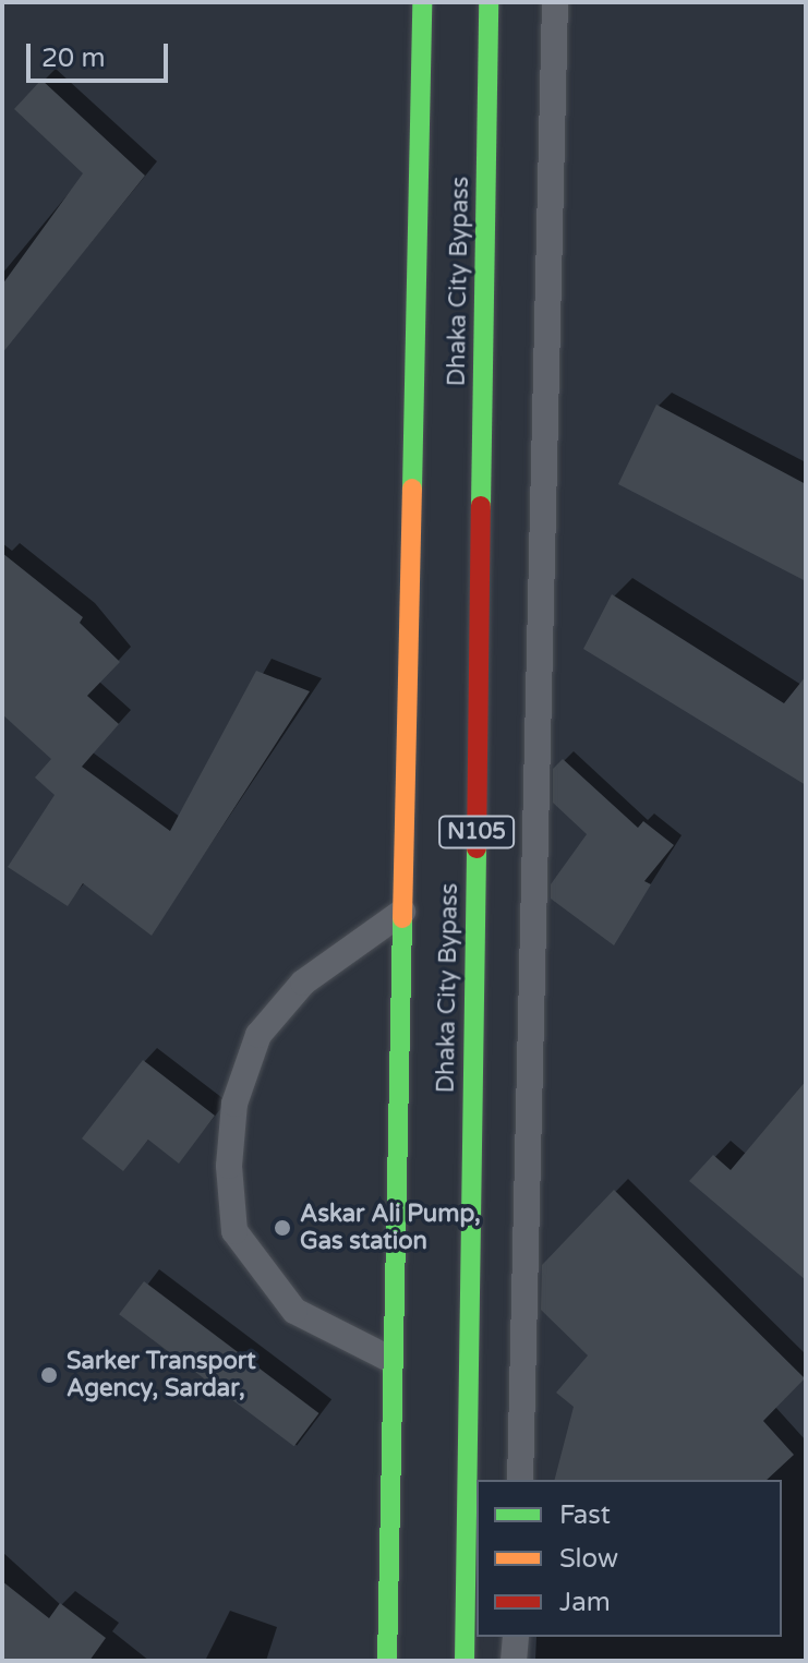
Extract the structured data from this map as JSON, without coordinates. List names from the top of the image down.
{
  "streets": {
    "highway": ["Dhaka City Bypass", "N105"]
  },
  "places": ["Askar Ali Pump, Gas station", "Sarker Transport Agency, Sardar,"],
  "legend": ["Fast", "Slow", "Jam"],
  "scale_bar": "20 m"
}
